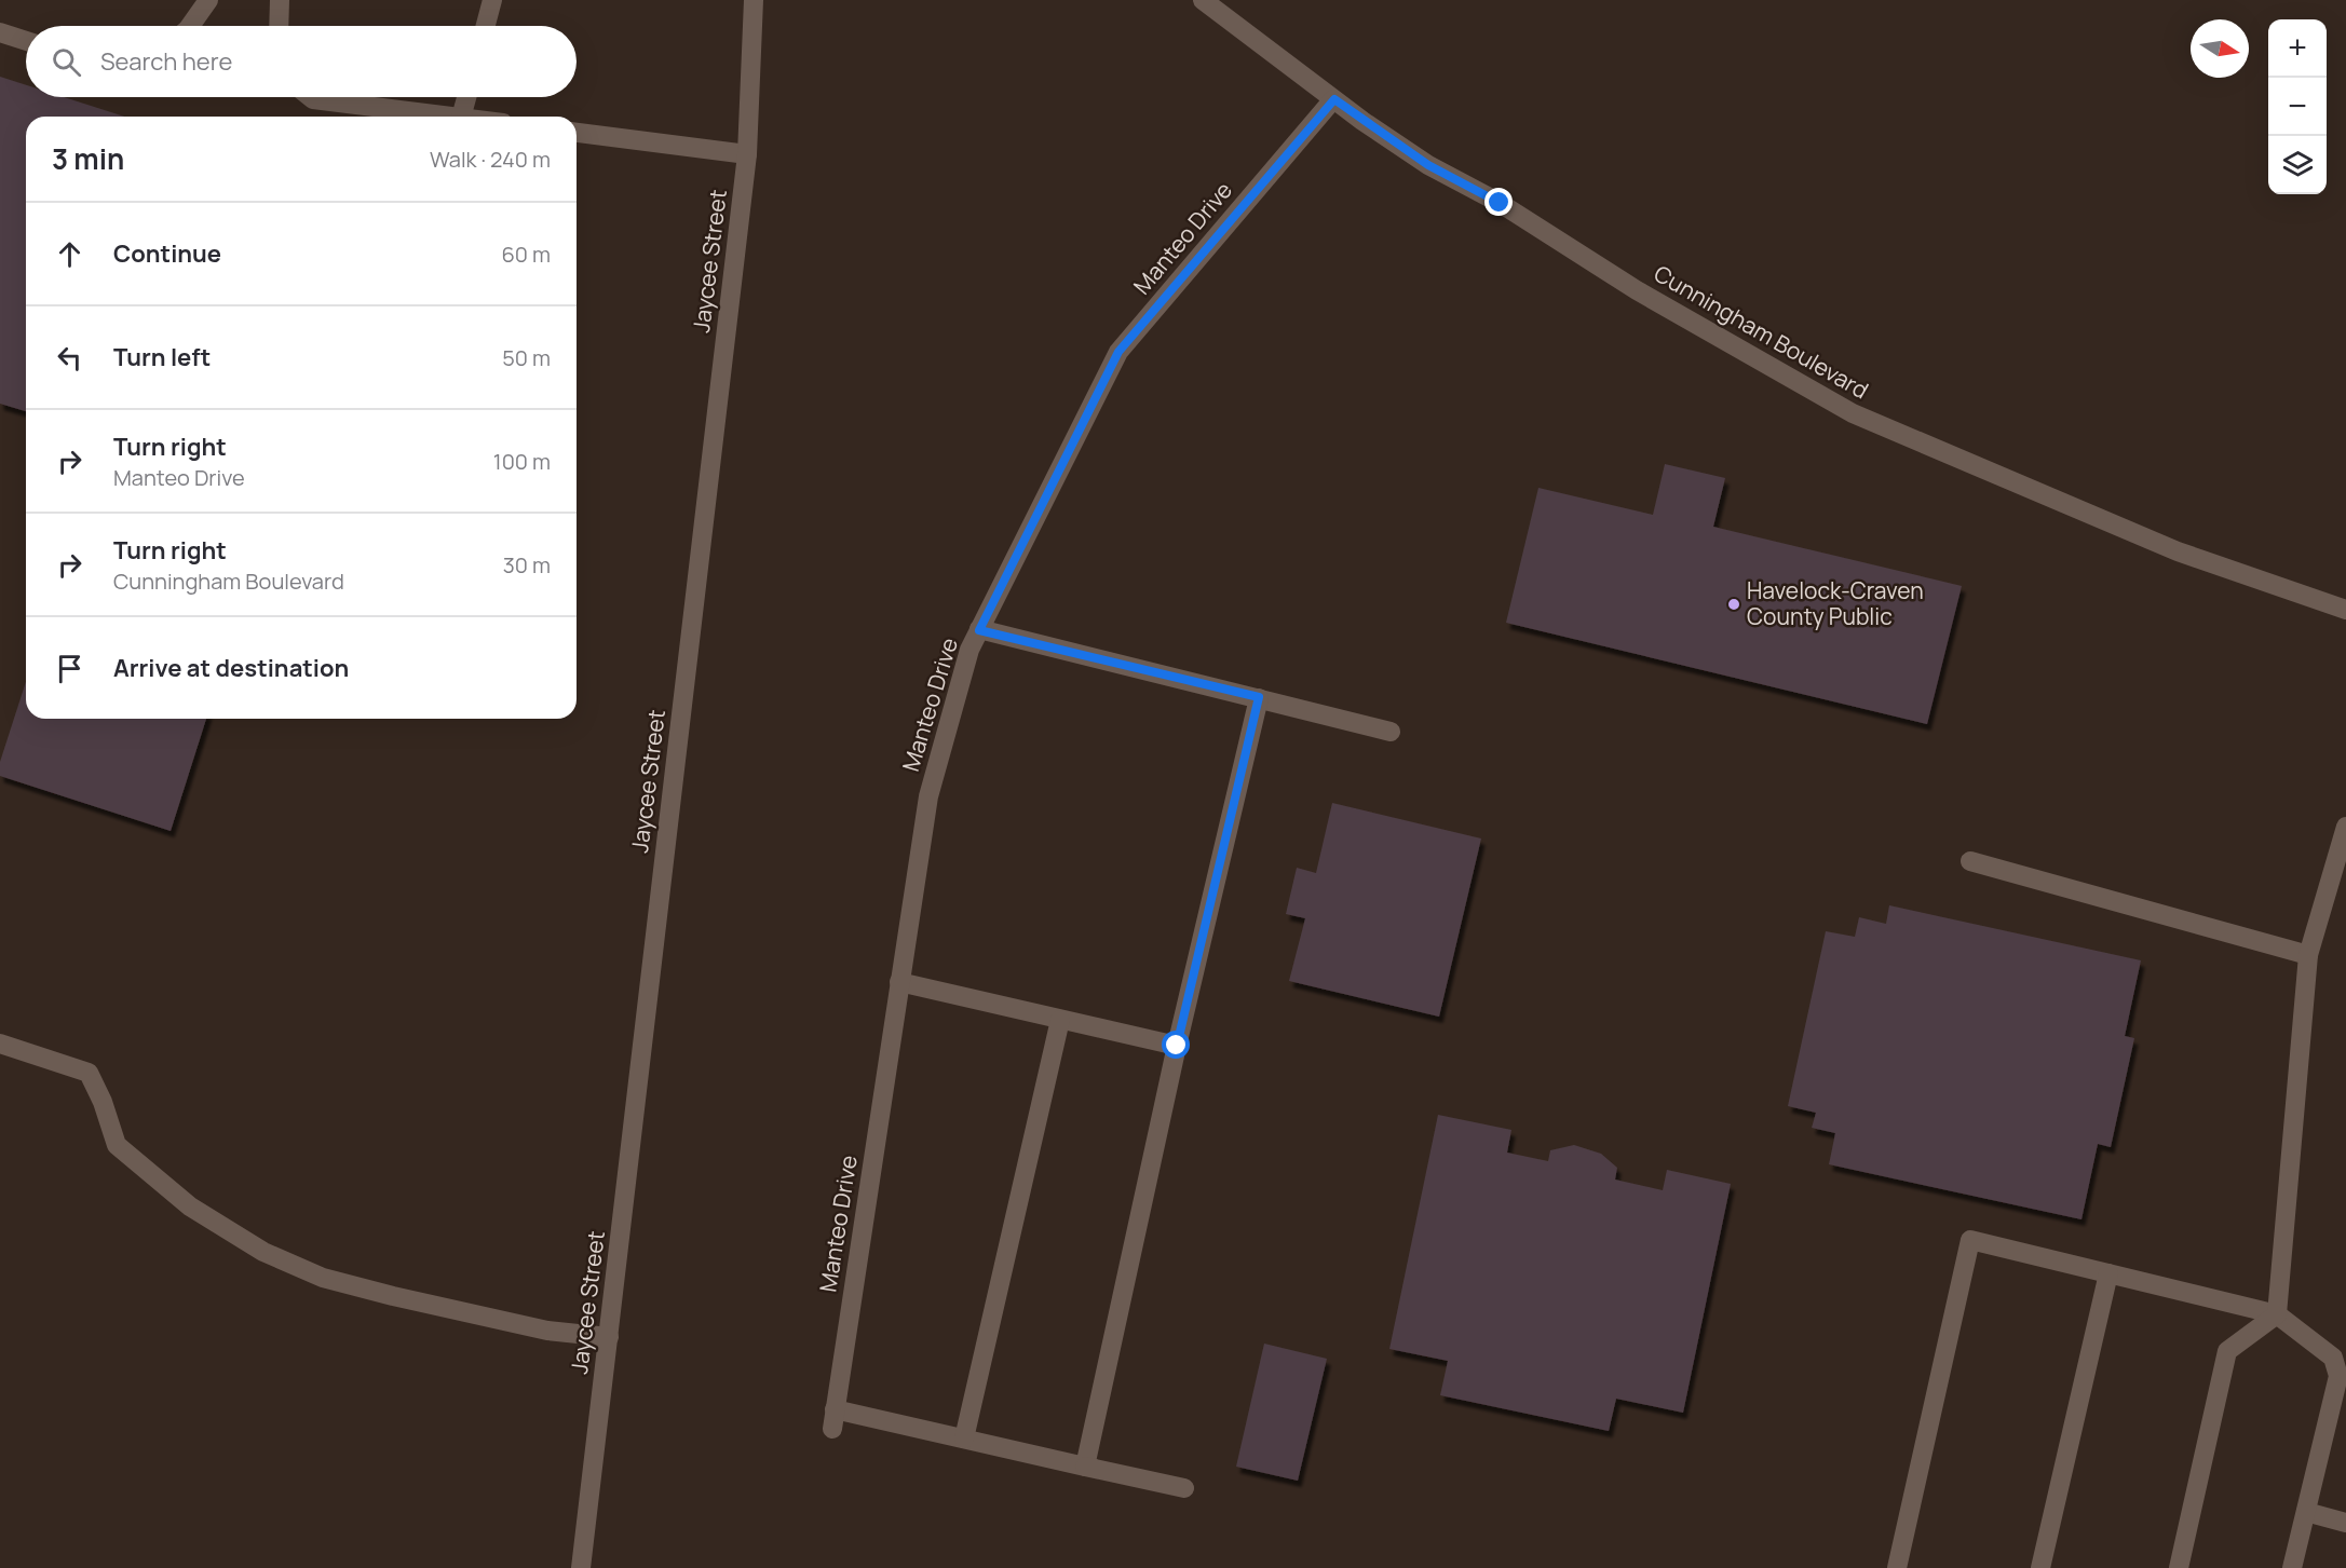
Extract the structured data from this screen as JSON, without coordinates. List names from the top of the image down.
{
  "streets": {
    "street": ["Manteo Drive", "Jaycee Street", "Cunningham Boulevard"]
  },
  "crossings": [
    ["Manteo Drive", "Cunningham Boulevard"]
  ],
  "places": ["Havelock-Craven County Public"],
  "north": "right",
  "page": {
    "map_buttons": ["+", "−"],
    "search": "Search here",
    "heading": ["3 min", "Walk · 240 m"],
    "list": [
      ["Continue", "60 m"],
      ["Turn left", "50 m"],
      ["Turn right", "Manteo Drive", "100 m"],
      ["Turn right", "Cunningham Boulevard", "30 m"],
      "Arrive at destination"
    ]
  }
}
